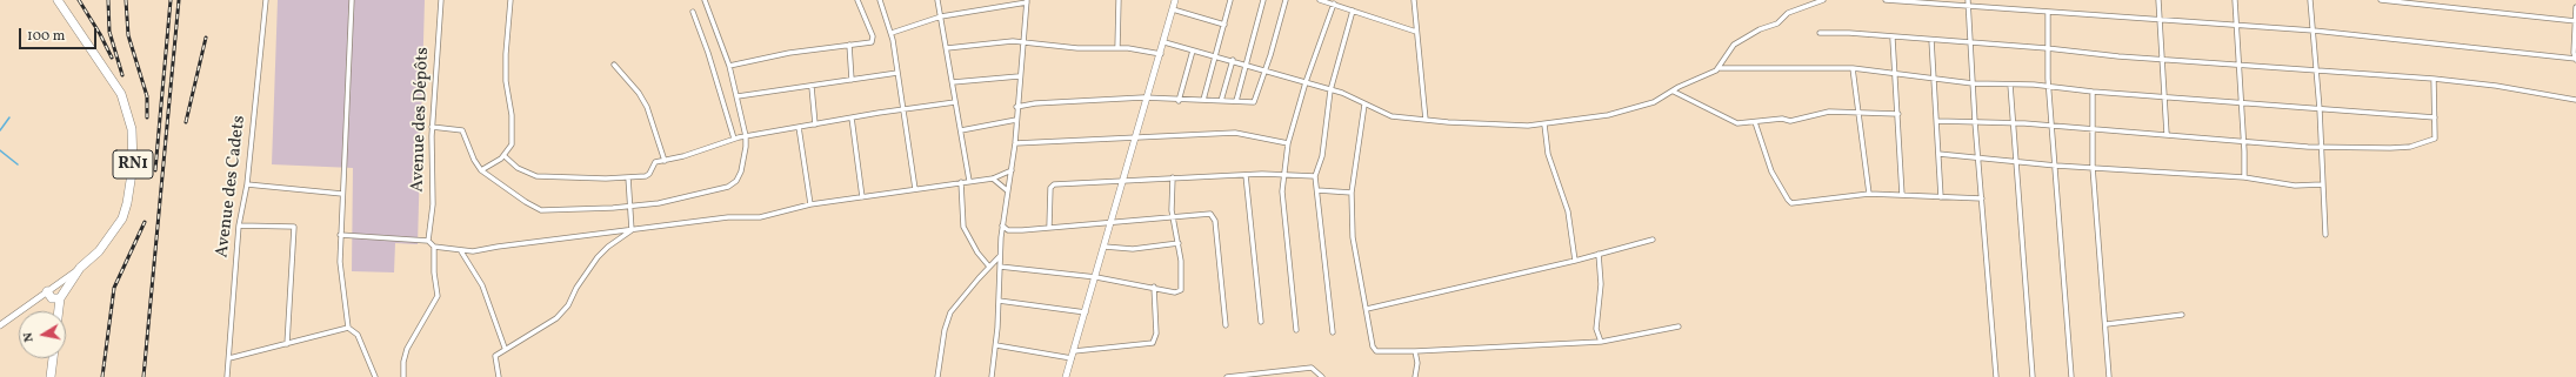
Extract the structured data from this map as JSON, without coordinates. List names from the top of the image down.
{
  "streets": {
    "highway": ["RN1"],
    "street": ["Avenue des Dépôts", "Avenue des Cadets"]
  },
  "scale_bar": "100 m",
  "north": "left"
}
